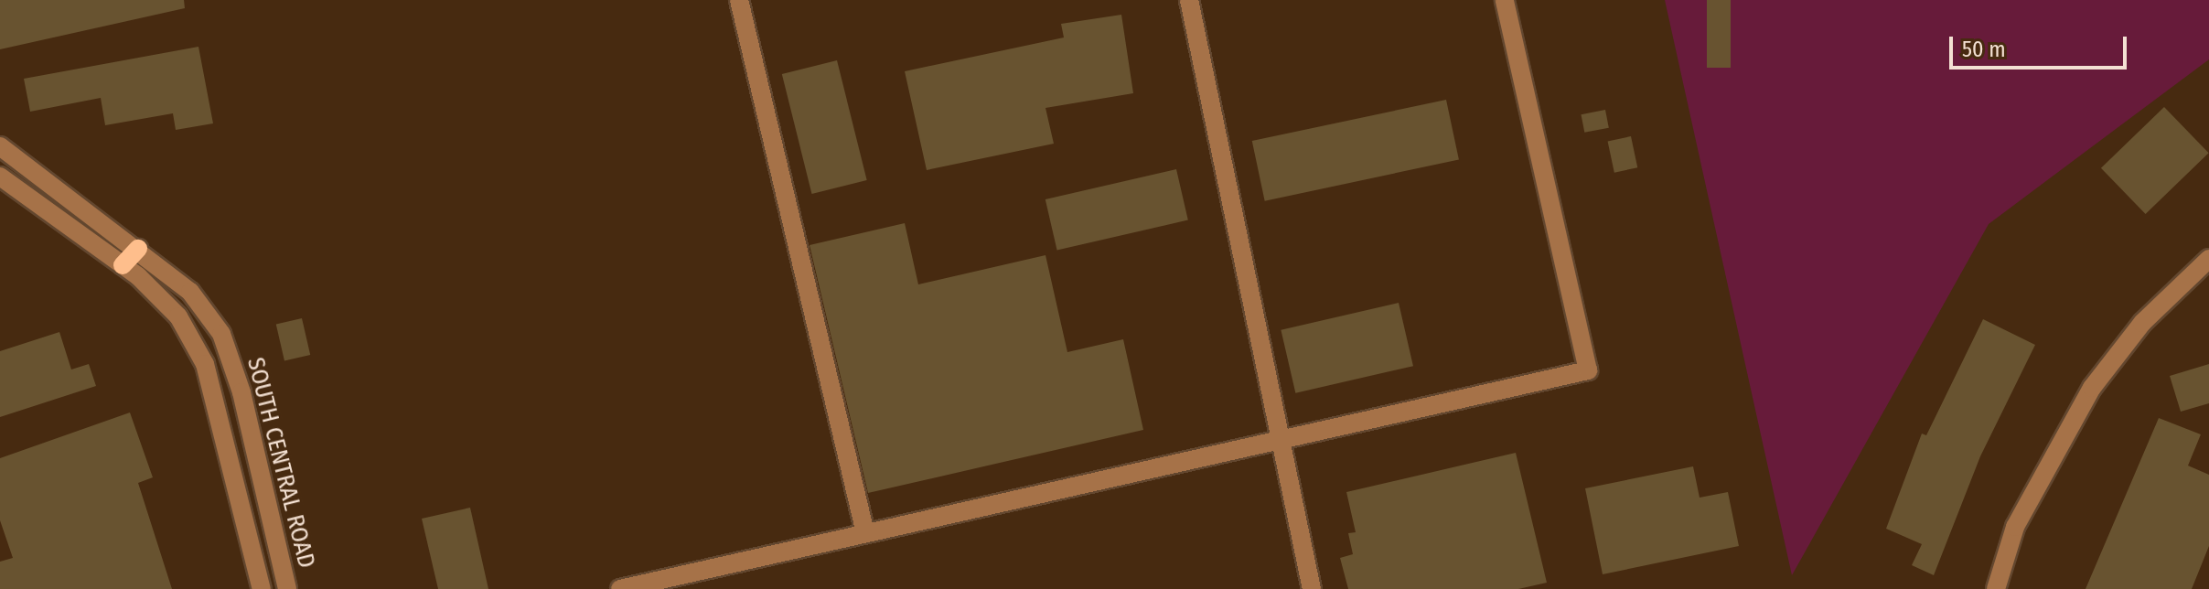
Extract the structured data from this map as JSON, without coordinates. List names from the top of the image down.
{
  "streets": {
    "street": ["SOUTH CENTRAL ROAD"]
  },
  "scale_bar": "50 m"
}
